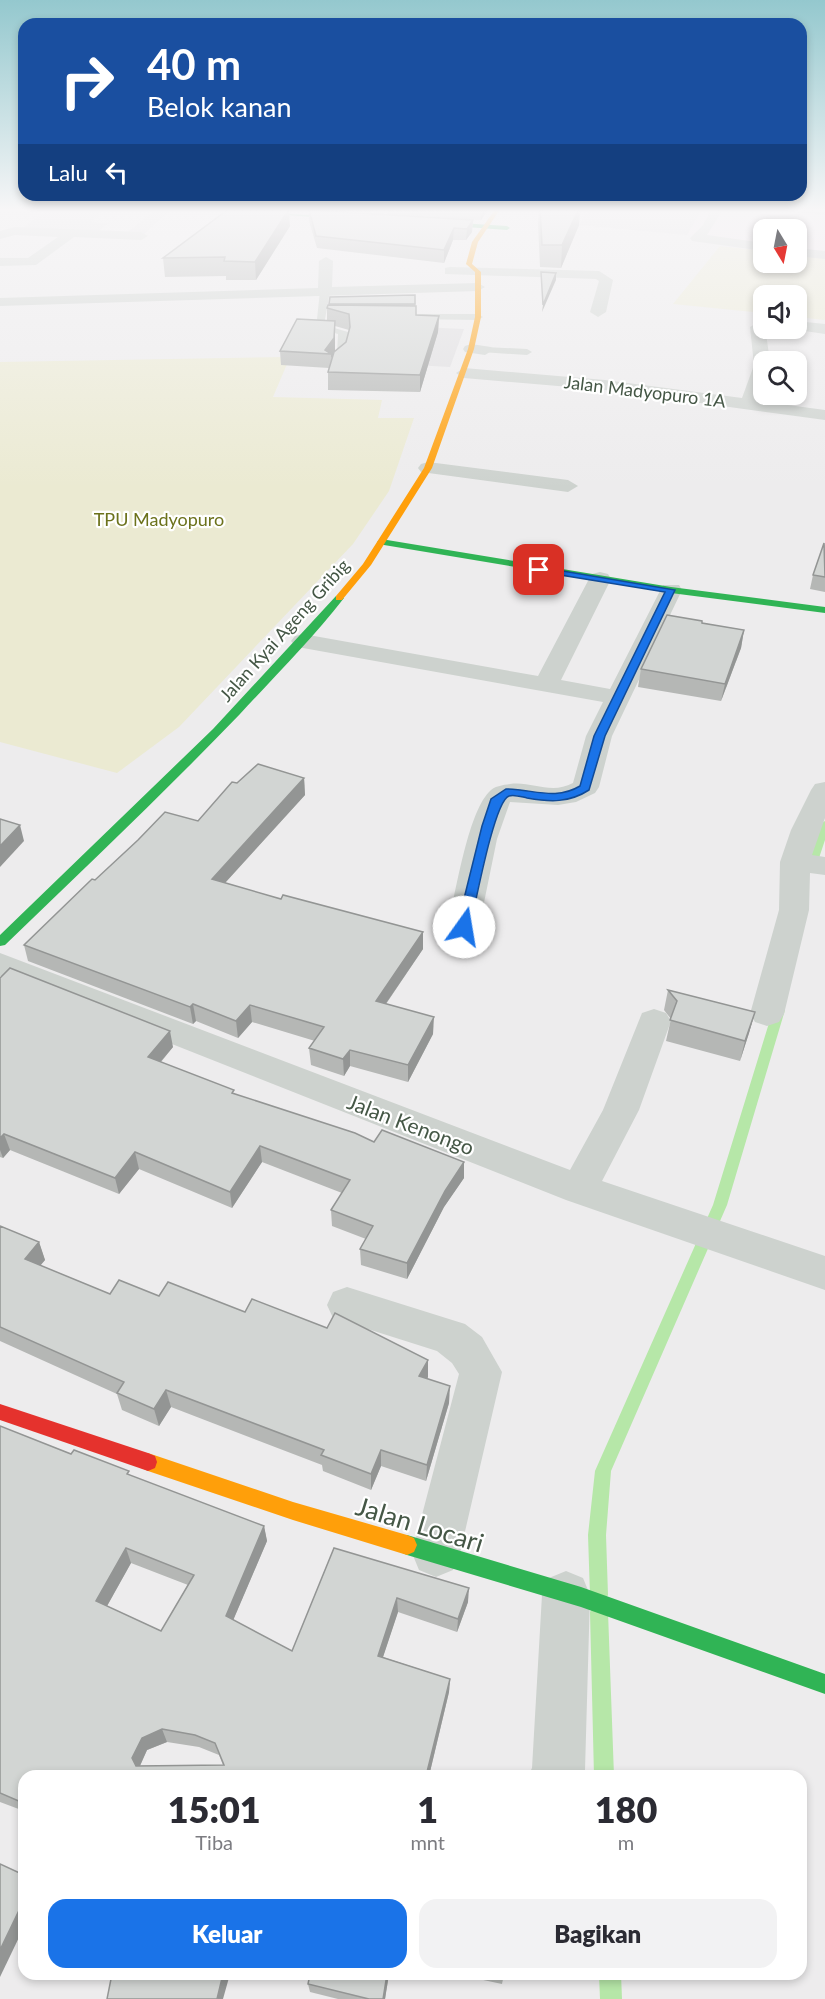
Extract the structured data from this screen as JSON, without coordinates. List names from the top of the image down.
{
  "streets": {
    "main road": ["Jalan Kyai Ageng Gribig", "Jalan Locari"],
    "street": ["Jalan Madyopuro 1A", "Jalan Kenongo"]
  },
  "crossings": [
    ["Jalan Madyopuro 1A", "Jalan Kyai Ageng Gribig"]
  ],
  "parks": ["TPU Madyopuro"],
  "north": "bottom",
  "page": {
    "turn": ["40 m", "Belok kanan"],
    "then": "Lalu",
    "eta": [
      "15:01",
      "Tiba",
      "1",
      "mnt",
      "180",
      "m"
    ],
    "buttons": ["Keluar", "Bagikan"]
  }
}
